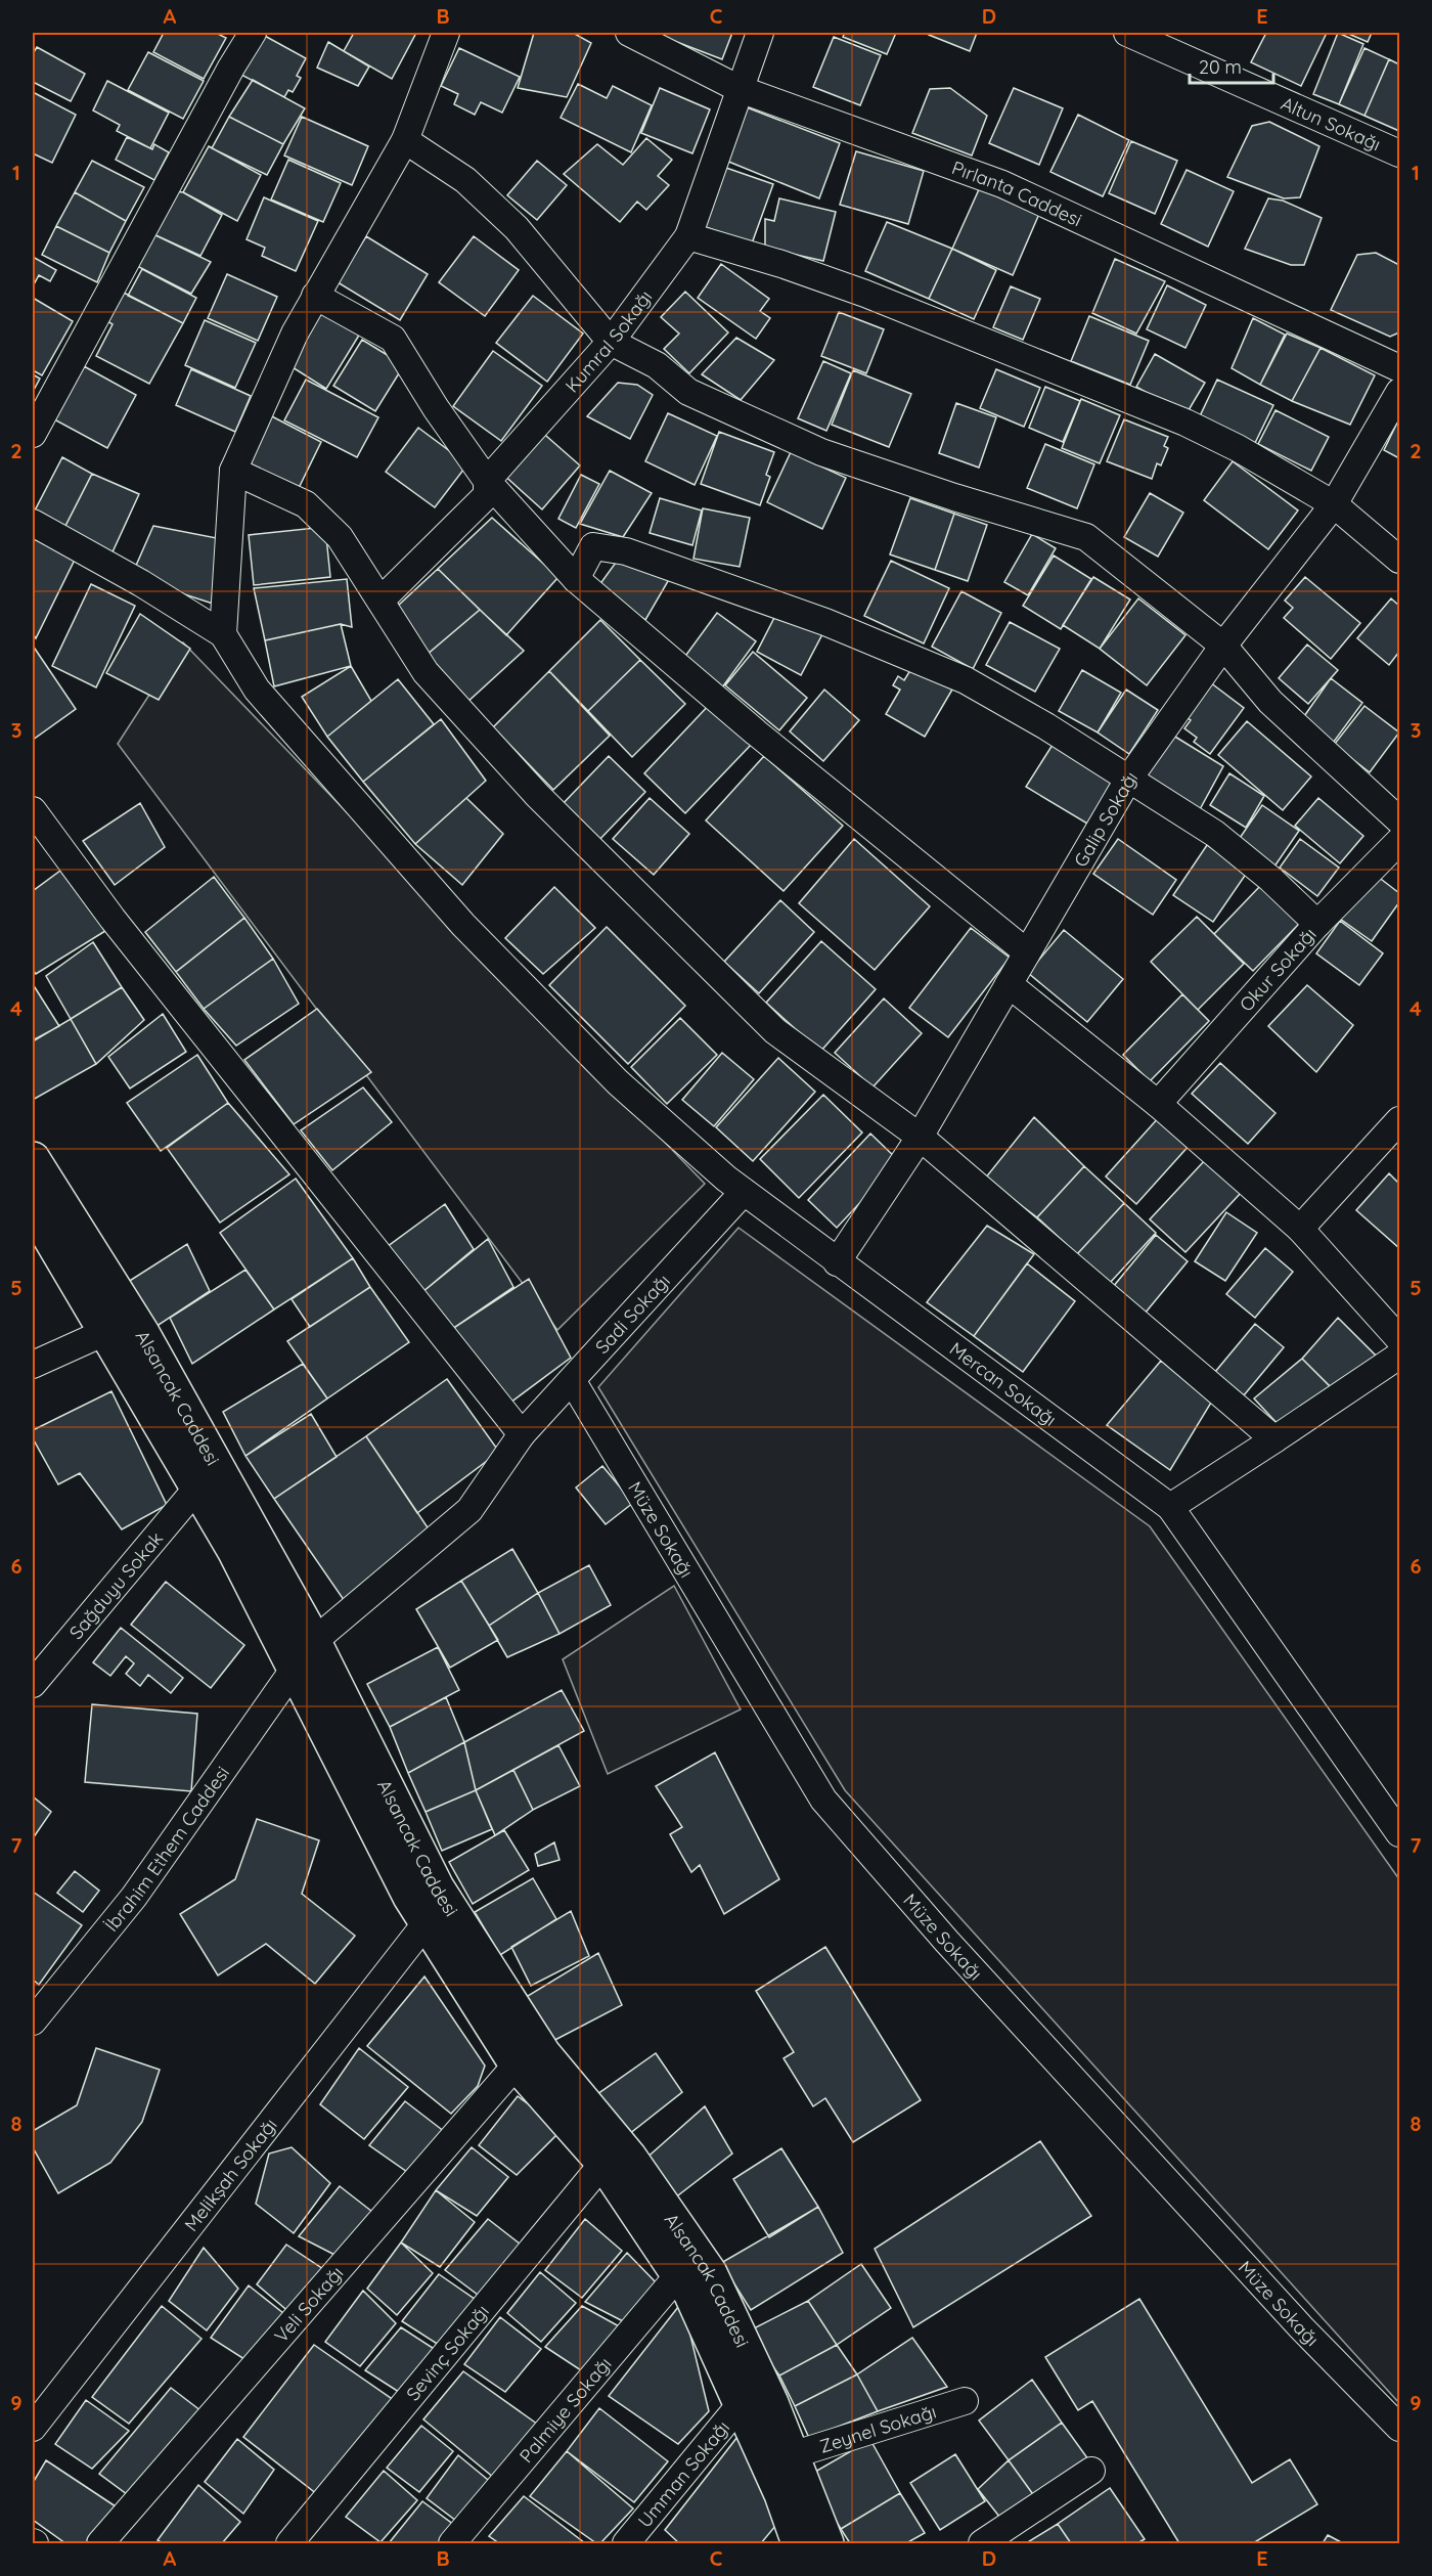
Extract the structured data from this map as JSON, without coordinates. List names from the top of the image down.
{
  "streets": {
    "street": [
      "Altun Sokağı",
      "Pırlanta Caddesi",
      "Kumral Sokağı",
      "Galip Sokağı",
      "Okur Sokağı",
      "Sadi Sokağı",
      "Mercan Sokağı",
      "Alsancak Caddesi",
      "Müze Sokağı",
      "Sağduyu Sokak",
      "İbrahim Ethem Caddesi",
      "Melikşah Sokağı",
      "Veli Sokağı",
      "Sevinç Sokağı",
      "Palmiye Sokağı",
      "Zeynel Sokağı",
      "Umman Sokağı"
    ]
  },
  "crossings": [
    ["Pırlanta Caddesi", "Kumral Sokağı"],
    ["Galip Sokağı", "Mercan Sokağı"],
    ["Sadi Sokağı", "Mercan Sokağı"],
    ["Sadi Sokağı", "Alsancak Caddesi"],
    ["Sadi Sokağı", "Müze Sokağı"],
    ["Alsancak Caddesi", "Sağduyu Sokak"],
    ["Alsancak Caddesi", "İbrahim Ethem Caddesi"],
    ["Alsancak Caddesi", "Melikşah Sokağı"],
    ["Alsancak Caddesi", "Veli Sokağı"],
    ["Alsancak Caddesi", "Sevinç Sokağı"],
    ["Alsancak Caddesi", "Palmiye Sokağı"],
    ["Alsancak Caddesi", "Zeynel Sokağı"],
    ["Alsancak Caddesi", "Umman Sokağı"]
  ],
  "scale_bar": "20 m",
  "grid": {
    "columns": [
      "A",
      "B",
      "C",
      "D",
      "E"
    ],
    "rows": [
      "1",
      "2",
      "3",
      "4",
      "5",
      "6",
      "7",
      "8",
      "9"
    ]
  }
}
